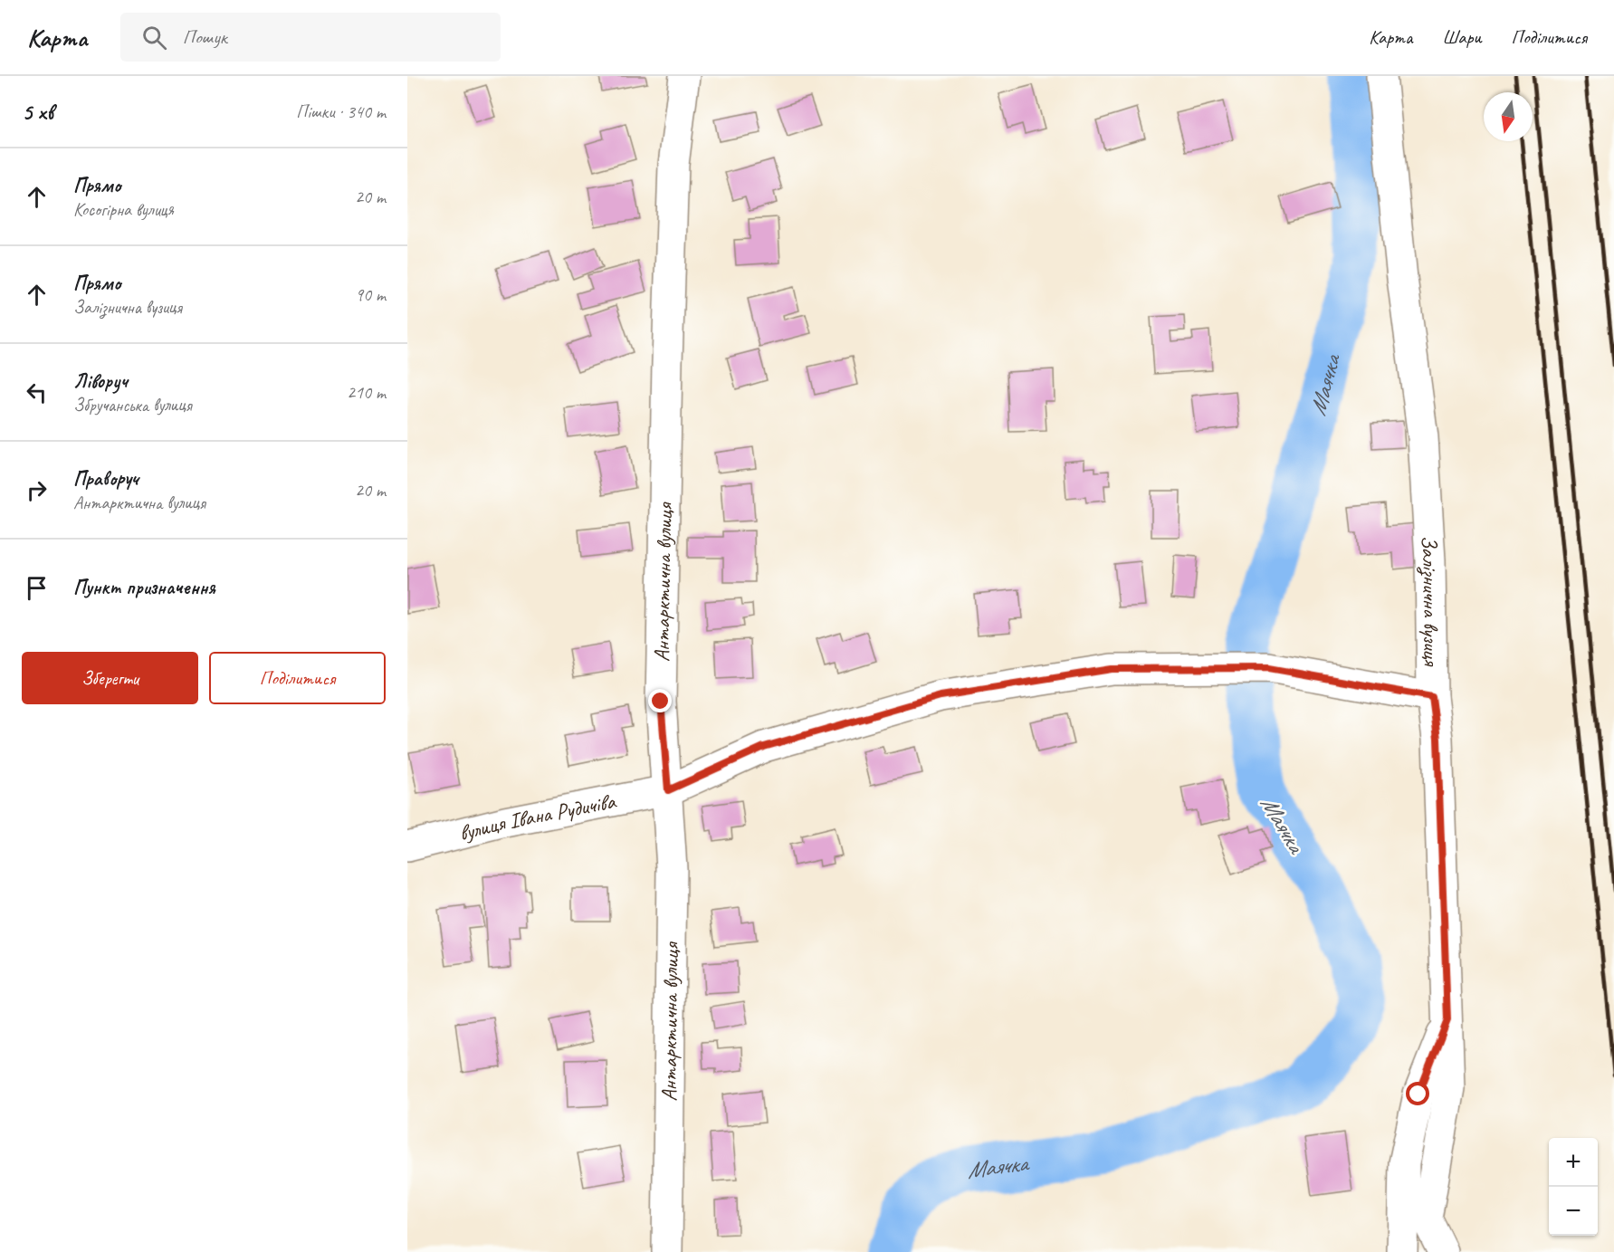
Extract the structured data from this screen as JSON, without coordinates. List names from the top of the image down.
{
  "streets": {
    "street": ["Антарктична вулиця", "Залізнична вузиця", "вулиця Івана Рудичіва"]
  },
  "crossings": [
    ["Антарктична вулиця", "вулиця Івана Рудичіва"],
    ["Залізнична вузиця", "вулиця Івана Рудичіва"]
  ],
  "water": ["Маячка"],
  "north": "bottom",
  "page": {
    "header": "Карта",
    "search": "Пошук",
    "nav": ["Карта", "Шари", "Поділитися"],
    "heading": ["5 хв", "Пішки · 340 m"],
    "list": [
      ["Прямо", "Косогірна вулиця", "20 m"],
      ["Прямо", "Залізнична вузиця", "90 m"],
      ["Ліворуч", "Збручанська вулиця", "210 m"],
      ["Праворуч", "Антарктична вулиця", "20 m"],
      "Пункт призначення"
    ],
    "buttons": ["Зберегти", "Поділитися"],
    "map_buttons": ["+", "−"]
  }
}
